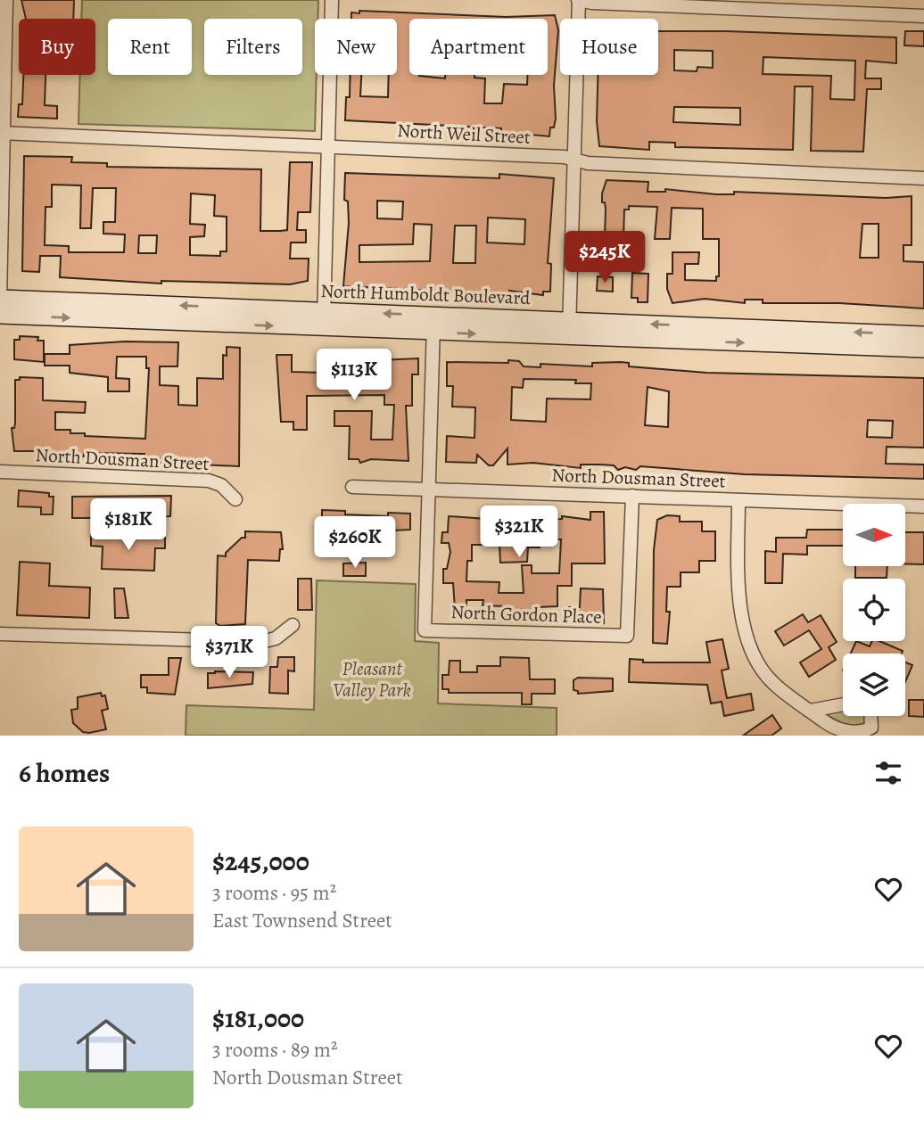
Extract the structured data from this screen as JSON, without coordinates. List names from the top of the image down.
{
  "streets": {
    "main road": ["North Humboldt Boulevard"],
    "street": ["North Weil Street", "North Dousman Street", "North Gordon Place"]
  },
  "crossings": [
    ["North Dousman Street", "North Gordon Place"]
  ],
  "parks": ["Pleasant Valley Park"],
  "north": "right",
  "page": {
    "chip": [
      "Buy",
      "Rent",
      "Filters",
      "New",
      "Apartment",
      "House"
    ],
    "price": [
      "$245K",
      "$113K",
      "$181K",
      "$321K",
      "$260K",
      "$371K"
    ],
    "heading": "6 homes",
    "list": [
      {
        "name": "$245,000",
        "note": "3 rooms · 95 m² · East Townsend Street"
      },
      {
        "name": "$181,000",
        "note": "3 rooms · 89 m² · North Dousman Street"
      }
    ]
  }
}
